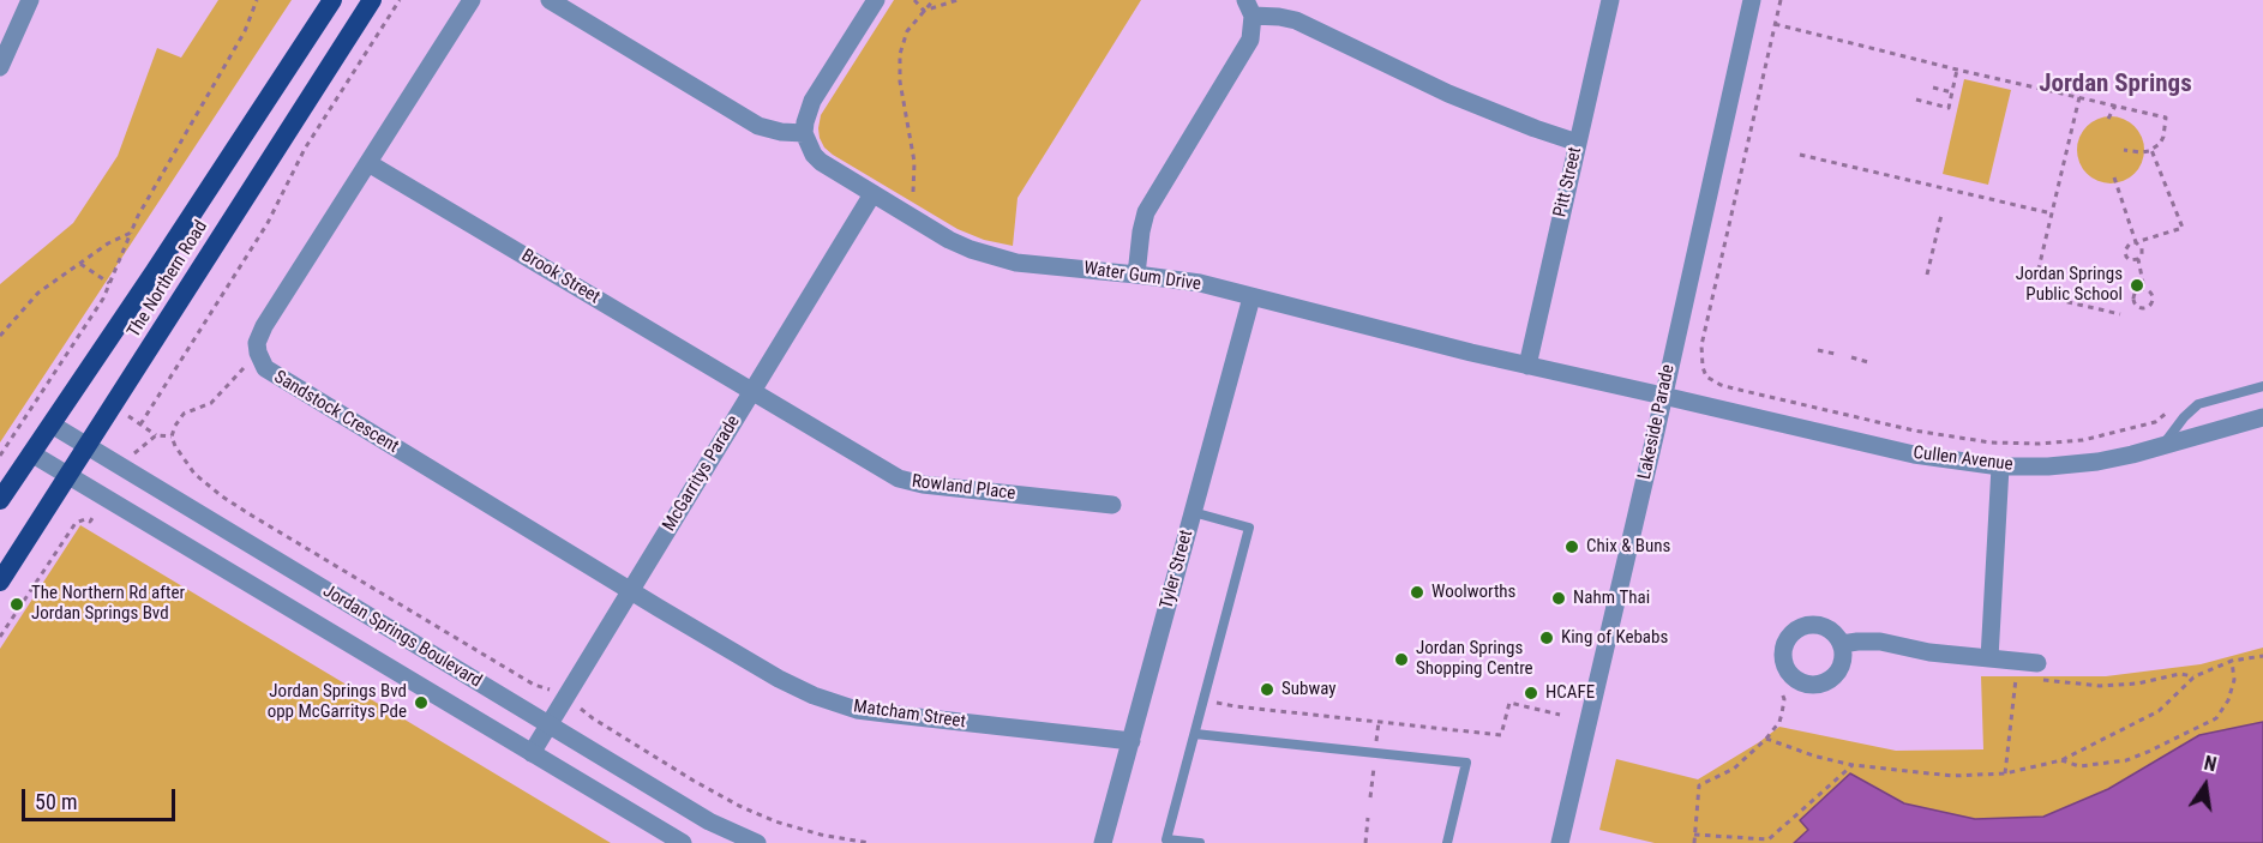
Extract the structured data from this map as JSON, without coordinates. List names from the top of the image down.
{
  "streets": {
    "highway": ["The Northern Road"],
    "street": [
      "Pitt Street",
      "Brook Street",
      "Water Gum Drive",
      "Sandstock Crescent",
      "Lakeside Parade",
      "Cullen Avenue",
      "McGarritys Parade",
      "Rowland Place",
      "Tyler Street",
      "Jordan Springs Boulevard",
      "Matcham Street"
    ]
  },
  "crossings": [
    ["Pitt Street", "Water Gum Drive"],
    ["Brook Street", "Sandstock Crescent"],
    ["Brook Street", "McGarritys Parade"],
    ["Brook Street", "Rowland Place"],
    ["Water Gum Drive", "Lakeside Parade"],
    ["Water Gum Drive", "Cullen Avenue"],
    ["Water Gum Drive", "McGarritys Parade"],
    ["Water Gum Drive", "Tyler Street"],
    ["The Northern Road", "Jordan Springs Boulevard"],
    ["Sandstock Crescent", "McGarritys Parade"],
    ["Sandstock Crescent", "Matcham Street"],
    ["Lakeside Parade", "Cullen Avenue"],
    ["McGarritys Parade", "Rowland Place"],
    ["McGarritys Parade", "Jordan Springs Boulevard"],
    ["McGarritys Parade", "Matcham Street"],
    ["Tyler Street", "Matcham Street"]
  ],
  "districts": ["Jordan Springs"],
  "places": [
    "Jordan Springs Public School",
    "Chix & Buns",
    "Woolworths",
    "Nahm Thai",
    "The Northern Rd after Jordan Springs Bvd",
    "King of Kebabs",
    "Jordan Springs Shopping Centre",
    "Subway",
    "HCAFE",
    "Jordan Springs Bvd opp McGarritys Pde"
  ],
  "scale_bar": "50 m",
  "north": "top"
}
